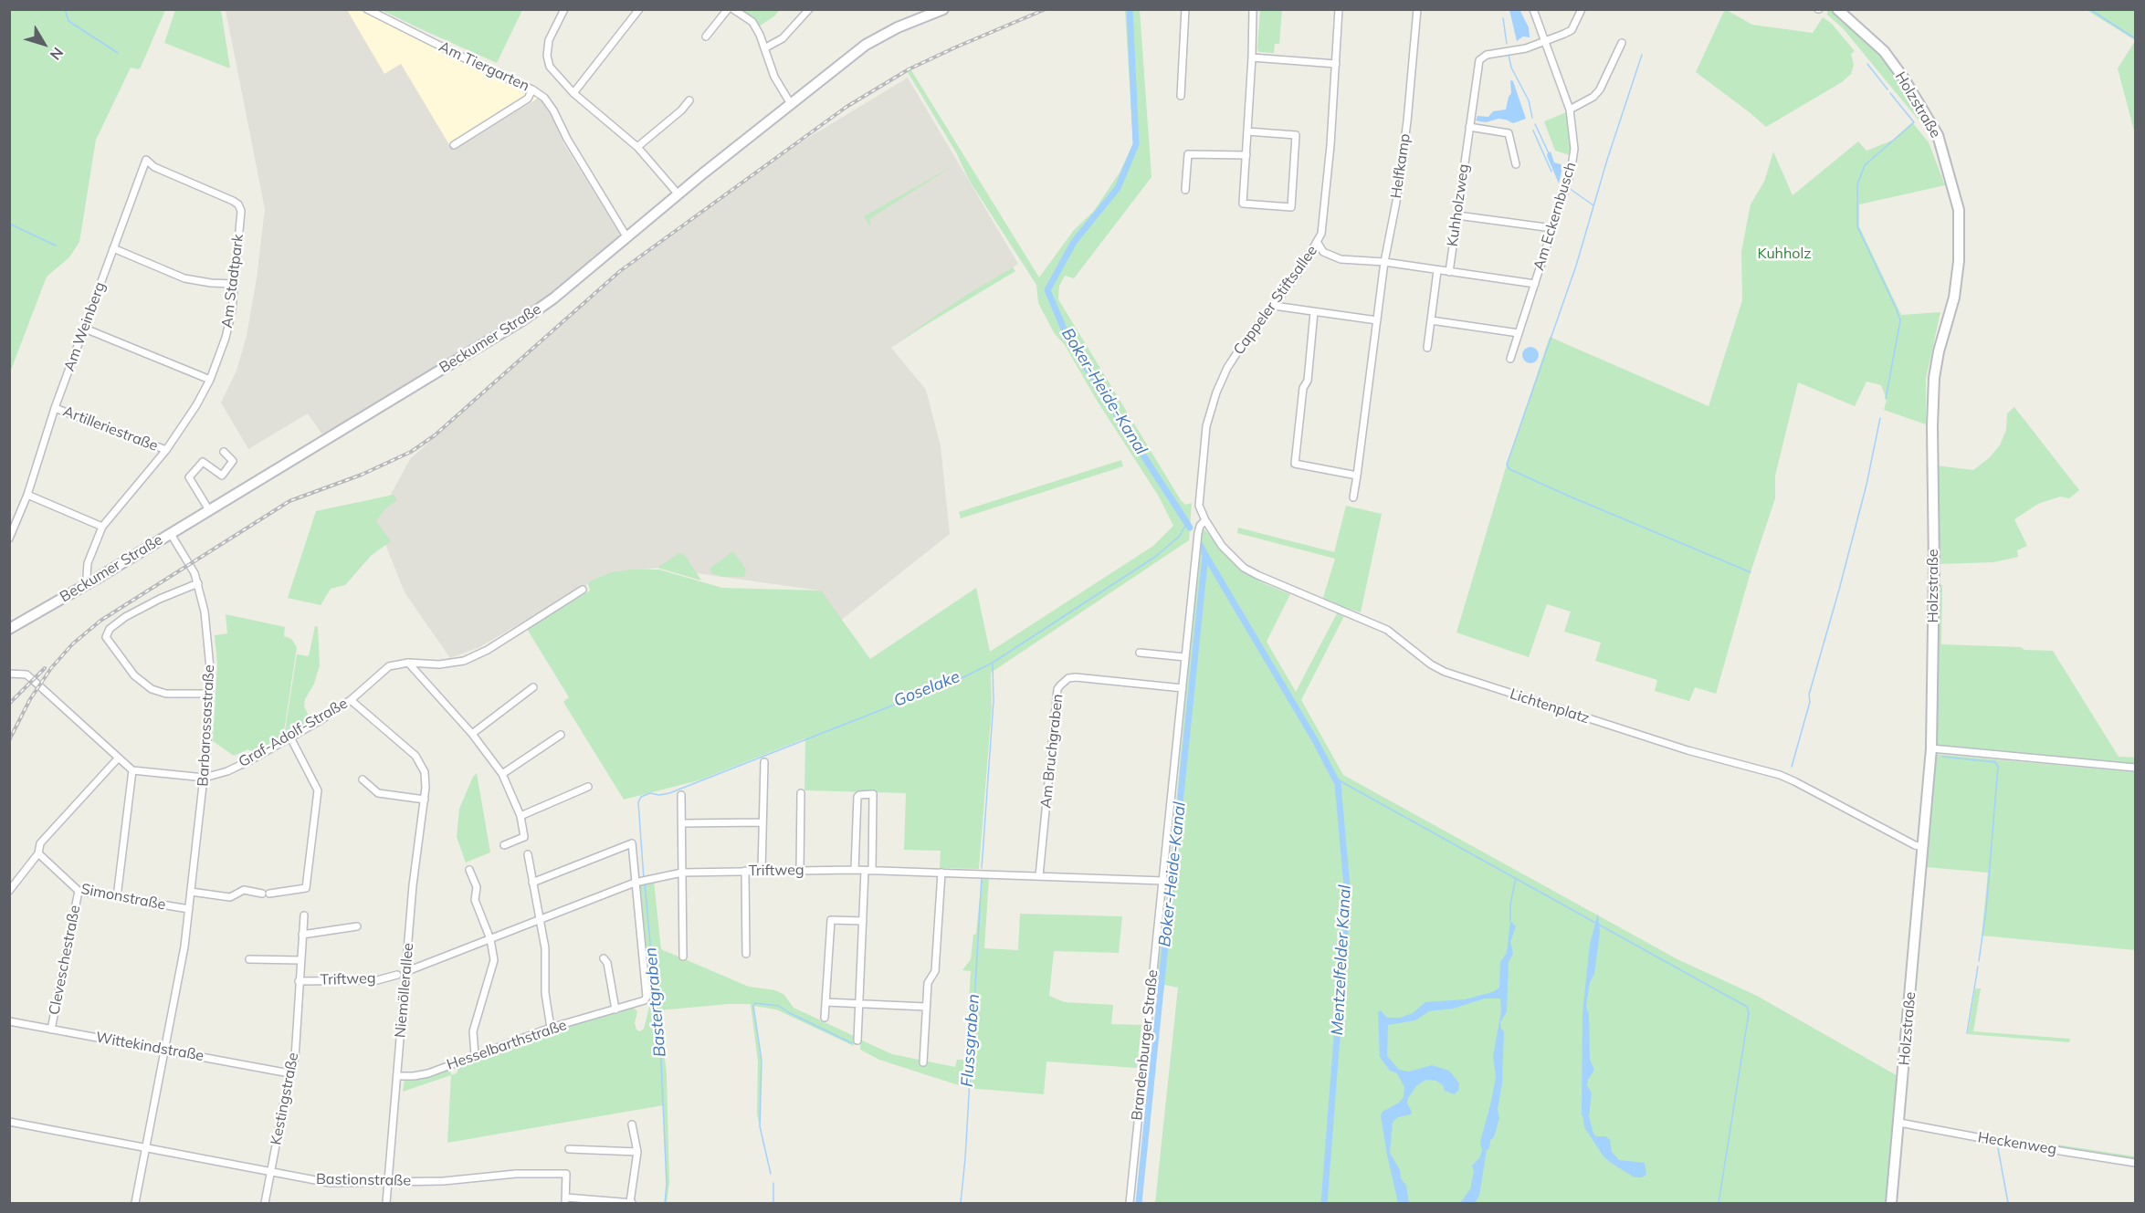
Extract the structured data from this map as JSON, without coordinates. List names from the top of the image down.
{
  "streets": {
    "main road": ["Holzstraße", "Beckumer Straße"],
    "street": [
      "Am Tiergarten",
      "Helfkamp",
      "Kuhholzweg",
      "Am Eckernbusch",
      "Am Stadtpark",
      "Cappeler Stiftsallee",
      "Am Weinberg",
      "Artilleriestraße",
      "Lichtenplatz",
      "Barbarossastraße",
      "Graf-Adolf-Straße",
      "Am Bruchgraben",
      "Triftweg",
      "Simonstraße",
      "Cleveschestraße",
      "Niemöllerallee",
      "Hesselbarthstraße",
      "Brandenburger Straße",
      "Wittekindstraße",
      "Kestingstraße",
      "Heckenweg",
      "Bastionstraße"
    ]
  },
  "crossings": [
    ["Am Tiergarten", "Beckumer Straße"],
    ["Holzstraße", "Lichtenplatz"],
    ["Holzstraße", "Heckenweg"],
    ["Kuhholzweg", "Am Eckernbusch"],
    ["Am Stadtpark", "Am Weinberg"],
    ["Am Stadtpark", "Beckumer Straße"],
    ["Am Stadtpark", "Artilleriestraße"],
    ["Cappeler Stiftsallee", "Lichtenplatz"],
    ["Cappeler Stiftsallee", "Brandenburger Straße"],
    ["Am Weinberg", "Artilleriestraße"],
    ["Beckumer Straße", "Barbarossastraße"],
    ["Lichtenplatz", "Brandenburger Straße"],
    ["Barbarossastraße", "Graf-Adolf-Straße"],
    ["Barbarossastraße", "Simonstraße"],
    ["Barbarossastraße", "Wittekindstraße"],
    ["Barbarossastraße", "Bastionstraße"],
    ["Graf-Adolf-Straße", "Niemöllerallee"],
    ["Am Bruchgraben", "Triftweg"],
    ["Am Bruchgraben", "Brandenburger Straße"],
    ["Triftweg", "Niemöllerallee"],
    ["Triftweg", "Hesselbarthstraße"],
    ["Triftweg", "Brandenburger Straße"],
    ["Triftweg", "Kestingstraße"],
    ["Simonstraße", "Cleveschestraße"],
    ["Cleveschestraße", "Wittekindstraße"],
    ["Niemöllerallee", "Hesselbarthstraße"],
    ["Niemöllerallee", "Bastionstraße"],
    ["Wittekindstraße", "Kestingstraße"],
    ["Kestingstraße", "Bastionstraße"]
  ],
  "water": [
    "Boker-Heide-Kanal",
    "Goselake",
    "Mentzelfelder Kanal",
    "Bastertgraben",
    "Flussgraben"
  ],
  "parks": ["Kuhholz"],
  "north": "bottom right"
}
